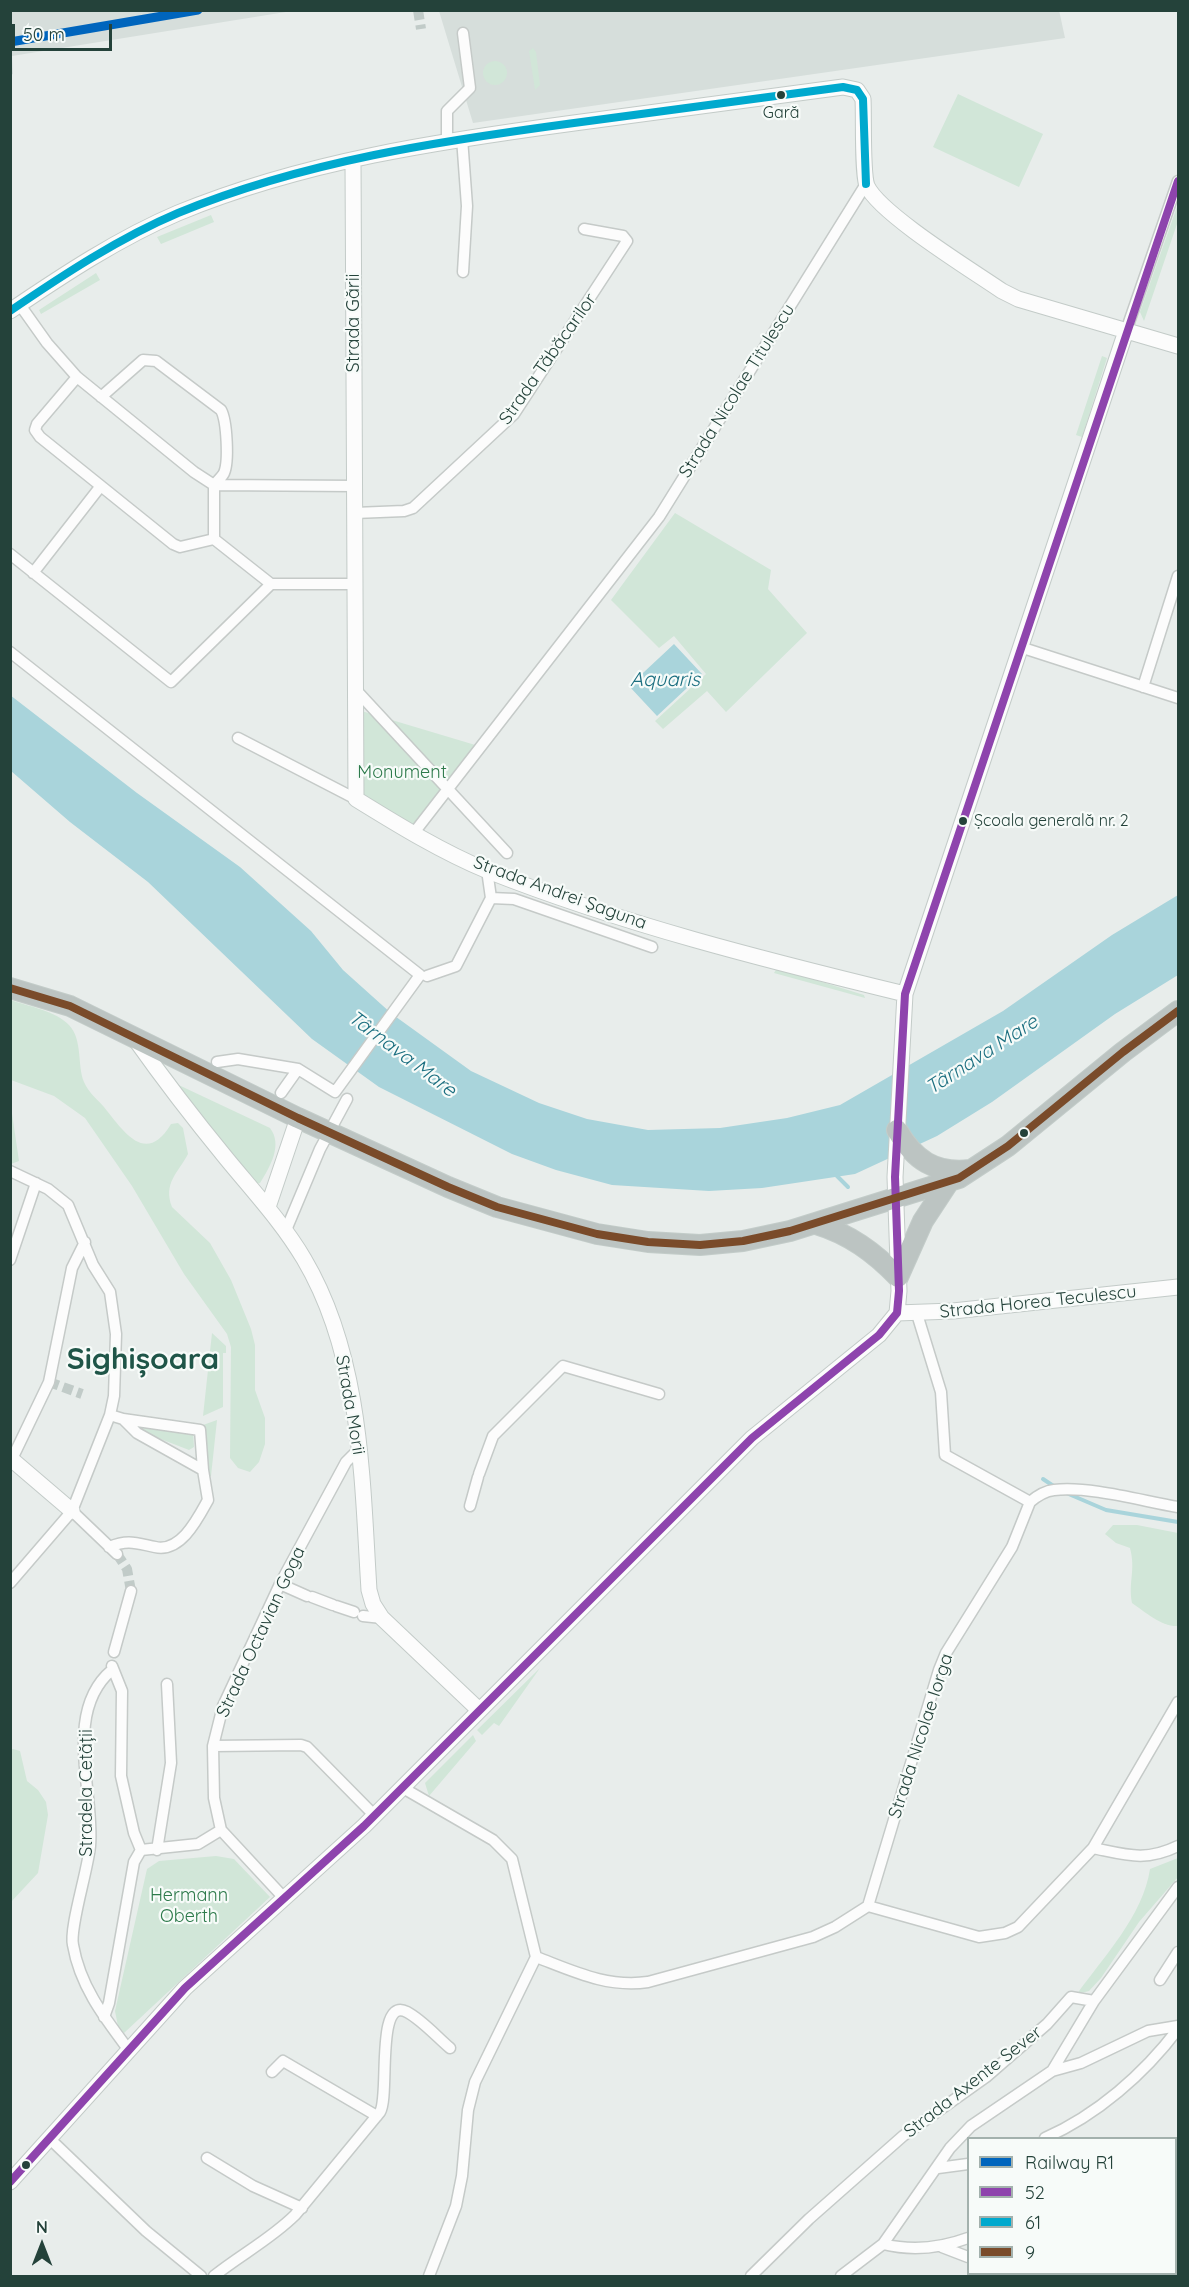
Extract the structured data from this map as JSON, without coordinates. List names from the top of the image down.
{
  "streets": {
    "highway": ["Strada Morii"],
    "street": [
      "Strada Gării",
      "Strada Tăbăcarilor",
      "Strada Nicolae Titulescu",
      "Strada Andrei Șaguna",
      "Strada Horea Teculescu",
      "Strada Octavian Goga",
      "Strada Nicolae Iorga",
      "Stradela Cetății",
      "Strada Axente Sever"
    ]
  },
  "crossings": [
    ["Strada Gării", "Strada Tăbăcarilor"],
    ["Strada Gării", "Strada Andrei Șaguna"],
    ["Strada Nicolae Titulescu", "Strada Andrei Șaguna"],
    ["Strada Morii", "Strada Octavian Goga"]
  ],
  "districts": ["Sighișoara"],
  "water": ["Aquaris", "Târnava Mare"],
  "parks": ["Monument", "Hermann Oberth"],
  "places": ["Gară", "Școala generală nr. 2"],
  "lines": [
    "rail line R1",
    "transit line 61",
    "transit line 52",
    "transit line 9"
  ],
  "legend": [
    "Railway R1",
    "52",
    "61",
    "9"
  ],
  "scale_bar": "50 m",
  "north": "top"
}
